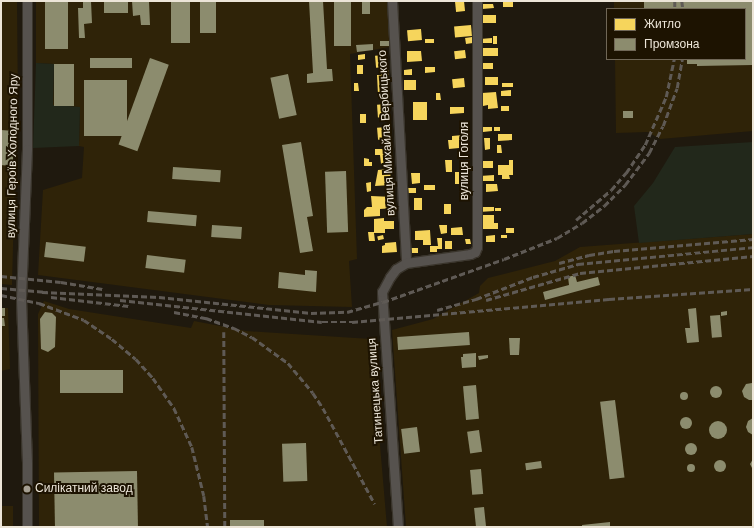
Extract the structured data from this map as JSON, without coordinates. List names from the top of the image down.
{
  "streets": {
    "street": [
      "вулиця Михайла Вербицького",
      "вулиця Героїв Холодного Яру",
      "вулиця Гоголя",
      "Татинецька вулиця"
    ]
  },
  "crossings": [
    ["вулиця Михайла Вербицького", "вулиця Гоголя"],
    ["вулиця Михайла Вербицького", "Татинецька вулиця"],
    ["вулиця Гоголя", "Татинецька вулиця"]
  ],
  "places": ["Силікатний завод"],
  "legend": ["Житло", "Промзона"]
}
